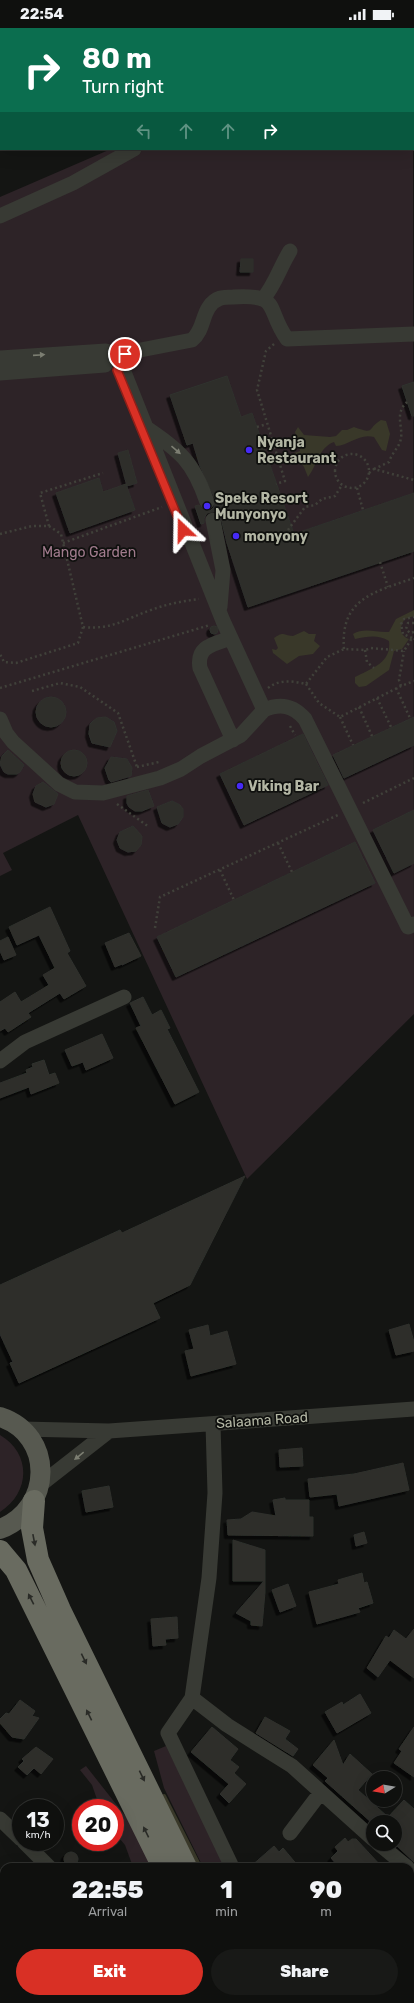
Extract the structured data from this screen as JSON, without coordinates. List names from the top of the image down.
{
  "streets": {
    "street": ["Salaama Road"]
  },
  "parks": ["Mango Garden"],
  "places": [
    "Nyanja Restaurant",
    "Speke Resort Munyonyo",
    "monyony",
    "Viking Bar"
  ],
  "north": "left",
  "page": {
    "status": "22:54",
    "turn": ["80 m", "Turn right"],
    "speed": "13 km/h",
    "limit": "20",
    "eta": [
      "22:55",
      "Arrival",
      "1",
      "min",
      "90",
      "m"
    ],
    "buttons": ["Exit", "Share"]
  }
}
